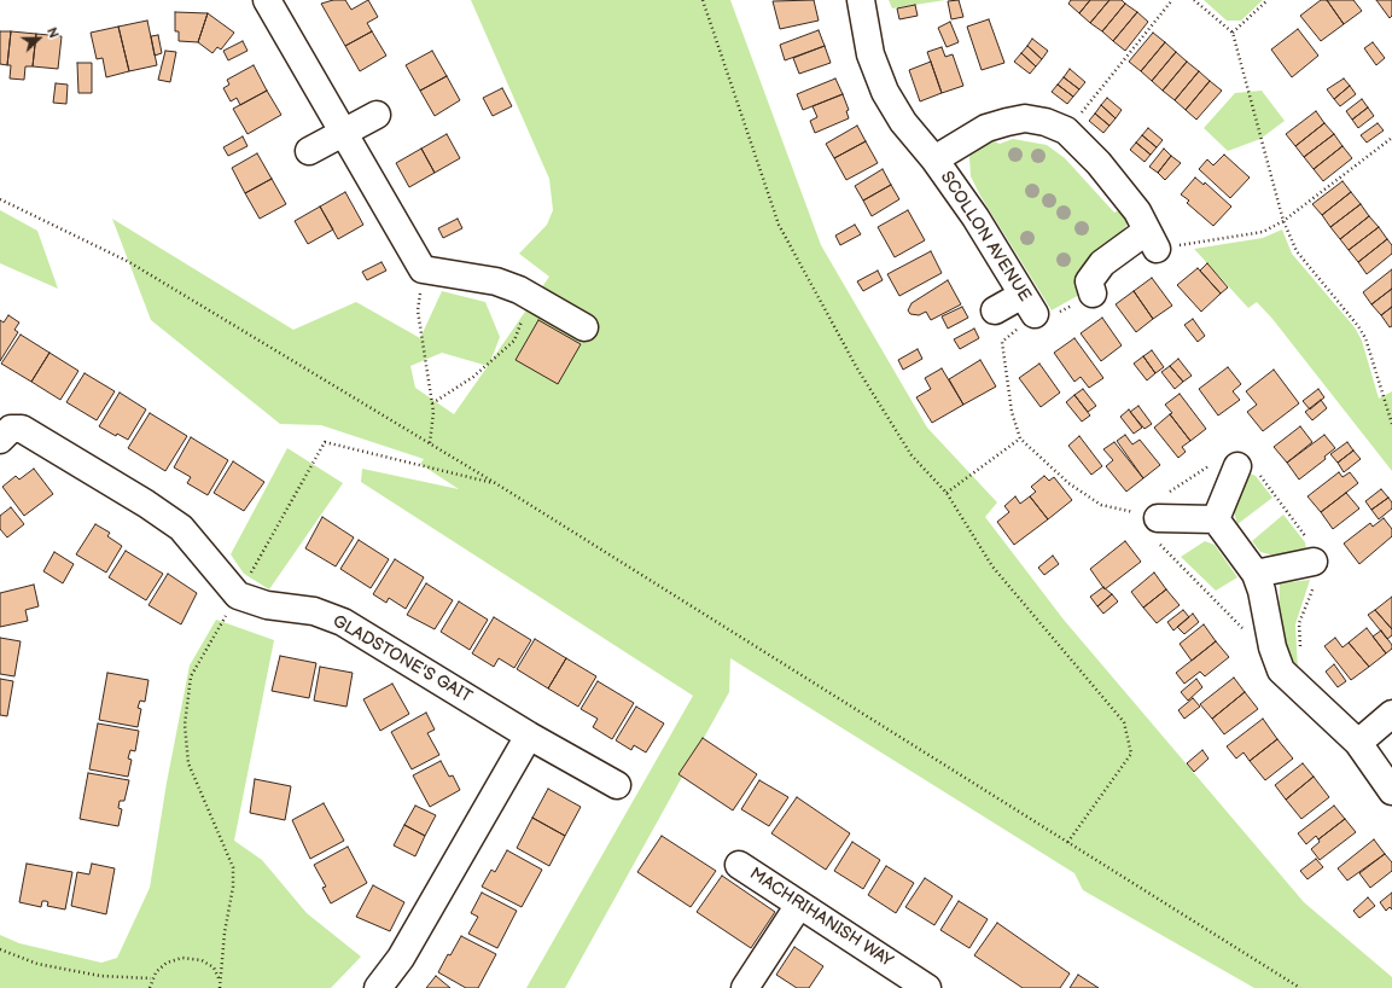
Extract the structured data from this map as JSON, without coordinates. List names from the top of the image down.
{
  "streets": {
    "street": ["SCOLLON AVENUE", "GLADSTONE'S GAIT", "MACHRIHANISH WAY"]
  },
  "north": "right"
}
